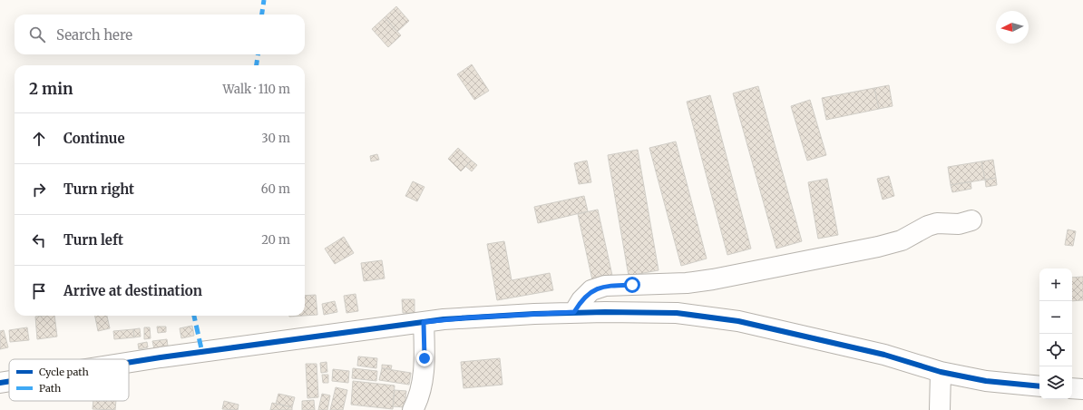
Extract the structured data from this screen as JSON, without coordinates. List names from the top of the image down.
{
  "legend": ["Cycle path", "Path"],
  "north": "left",
  "page": {
    "search": "Search here",
    "heading": ["2 min", "Walk · 110 m"],
    "list": [
      ["Continue", "30 m"],
      ["Turn right", "60 m"],
      ["Turn left", "20 m"],
      "Arrive at destination"
    ],
    "map_buttons": ["+", "−"]
  }
}
